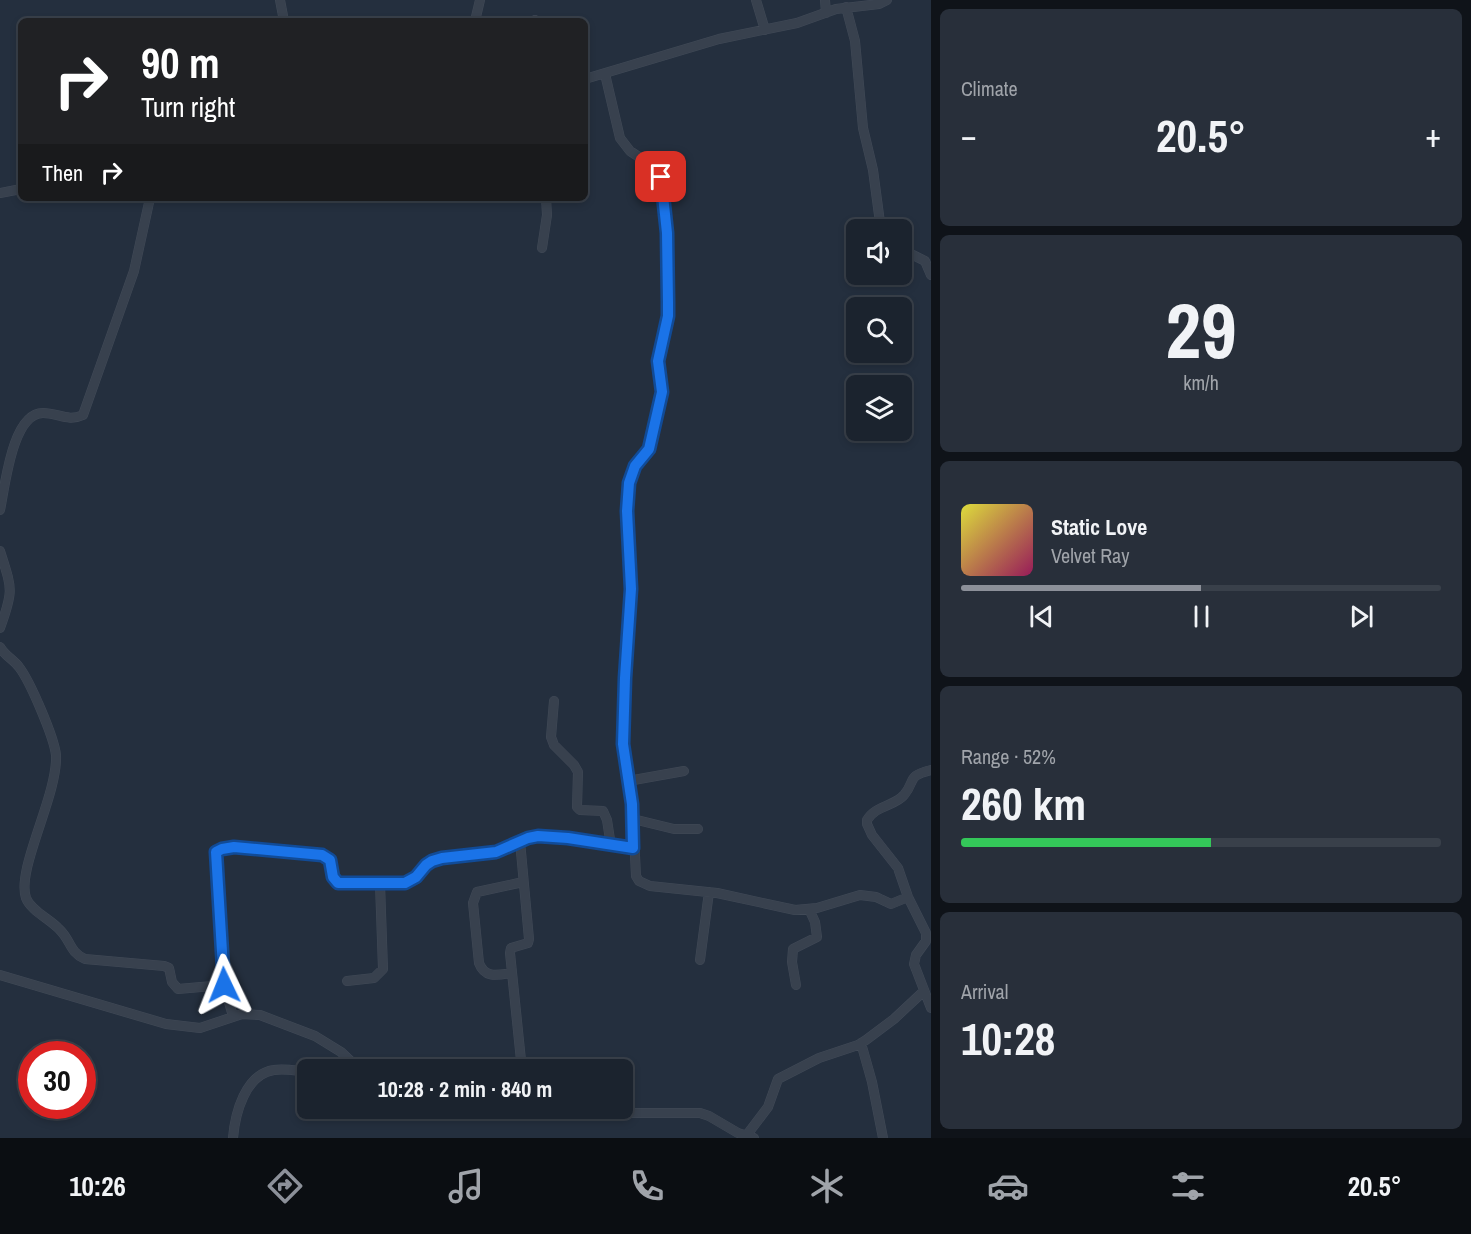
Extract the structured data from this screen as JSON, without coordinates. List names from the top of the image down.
{
  "page": {
    "tile": [
      "Climate",
      ["29", "km/h"],
      ["Range · 52%", "260 km"],
      ["Arrival", "10:28"]
    ],
    "turn": ["90 m", "Turn right"],
    "heat": ["−", "20.5°", "+"],
    "then": "Then",
    "song": ["Static Love", "Velvet Ray"],
    "limit": "30",
    "trip": "10:28 · 2 min · 840 m",
    "tabs": ["10:26", "20.5°"]
  }
}
